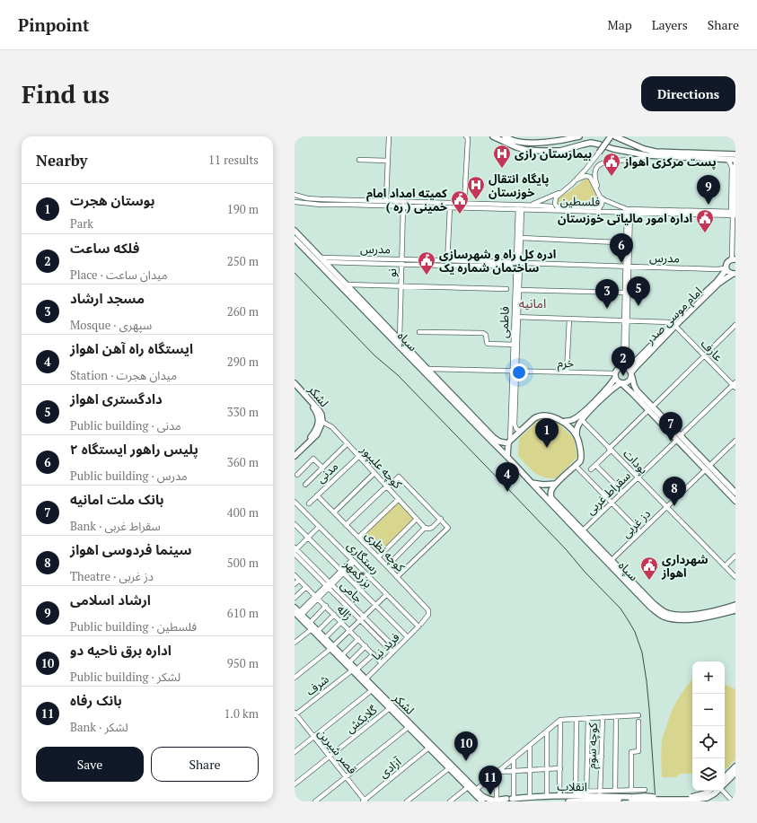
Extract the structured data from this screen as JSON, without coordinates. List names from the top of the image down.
{
  "streets": {
    "main road": [
      "امام موسی صدر",
      "سپاه",
      "لشکر",
      "انقلاب"
    ],
    "street": [
      "فلسطین",
      "مدرس",
      "نو",
      "فاطمی",
      "عارف",
      "خرم",
      "پودات",
      "کوچه علیپور",
      "مدنی",
      "سقراط غربی",
      "دز غربی",
      "کوچه نظری",
      "رستگاری",
      "بزرگمهر",
      "جامی",
      "ژاله",
      "فرید نیا",
      "شرف",
      "گلابکش",
      "کوچه سوم",
      "قصر شیرین",
      "آزادی"
    ]
  },
  "crossings": [
    ["فلسطین", "نو"],
    ["فلسطین", "فاطمی"],
    ["مدرس", "نو"],
    ["مدرس", "امام موسی صدر"],
    ["مدرس", "فاطمی"],
    ["مدرس", "سپاه"],
    ["نو", "سپاه"],
    ["امام موسی صدر", "عارف"],
    ["امام موسی صدر", "خرم"],
    ["فاطمی", "سپاه"],
    ["فاطمی", "خرم"],
    ["سپاه", "خرم"],
    ["سپاه", "سقراط غربی"],
    ["سپاه", "دز غربی"],
    ["عارف", "سقراط غربی"],
    ["لشکر", "کوچه علیپور"],
    ["لشکر", "فرید نیا"],
    ["لشکر", "شرف"],
    ["لشکر", "گلابکش"],
    ["لشکر", "آزادی"],
    ["پودات", "سقراط غربی"],
    ["پودات", "دز غربی"],
    ["کوچه علیپور", "مدنی"],
    ["مدنی", "کوچه نظری"],
    ["کوچه نظری", "رستگاری"],
    ["کوچه نظری", "فرید نیا"],
    ["رستگاری", "فرید نیا"],
    ["بزرگمهر", "فرید نیا"],
    ["جامی", "فرید نیا"],
    ["ژاله", "فرید نیا"],
    ["ژاله", "شرف"],
    ["شرف", "قصر شیرین"],
    ["گلابکش", "قصر شیرین"],
    ["کوچه سوم", "انقلاب"],
    ["قصر شیرین", "آزادی"]
  ],
  "districts": ["امانیه"],
  "places": {
    "hospital": ["بیمارستان رازی", "پایگاه انتقال خوزستان"],
    "public building": [
      "پست مرکزی اهواز",
      "کمیته امداد امام خمینی ( ره )",
      "اداره امور مالیاتی خوزستان",
      "ادره کل راه و شهرسازی ساختمان شماره یک",
      "شهرداری اهواز"
    ]
  },
  "page": {
    "header": "Pinpoint",
    "nav": ["Map", "Layers", "Share"],
    "buttons": [
      "Directions",
      ["Save", "Share"]
    ],
    "title": "Find us",
    "heading": ["Nearby", "11 results"],
    "pins": [
      "9",
      "6",
      "5",
      "3",
      "2",
      "7",
      "1",
      "4",
      "8",
      "10",
      "11"
    ],
    "list": [
      {
        "mark": "1",
        "name": "بوستان هجرت",
        "note": "Park",
        "value": "190 m"
      },
      {
        "mark": "2",
        "name": "فلکه ساعت",
        "note": "Place · میدان ساعت",
        "value": "250 m"
      },
      {
        "mark": "3",
        "name": "مسجد ارشاد",
        "note": "Mosque · سپهری",
        "value": "260 m"
      },
      {
        "mark": "4",
        "name": "ایستگاه راه آهن اهواز",
        "note": "Station · میدان هجرت",
        "value": "290 m"
      },
      {
        "mark": "5",
        "name": "دادگستری اهواز",
        "note": "Public building · مدنی",
        "value": "330 m"
      },
      {
        "mark": "6",
        "name": "پلیس راهور ایستگاه ۲",
        "note": "Public building · مدرس",
        "value": "360 m"
      },
      {
        "mark": "7",
        "name": "بانک ملت امانیه",
        "note": "Bank · سقراط غربی",
        "value": "400 m"
      },
      {
        "mark": "8",
        "name": "سینما فردوسی اهواز",
        "note": "Theatre · دز غربی",
        "value": "500 m"
      },
      {
        "mark": "9",
        "name": "ارشاد اسلامی",
        "note": "Public building · فلسطین",
        "value": "610 m"
      },
      {
        "mark": "10",
        "name": "اداره برق ناحیه دو",
        "note": "Public building · لشکر",
        "value": "950 m"
      },
      {
        "mark": "11",
        "name": "بانک رفاه",
        "note": "Bank · لشکر",
        "value": "1.0 km"
      }
    ],
    "map_buttons": ["+", "−"]
  }
}
